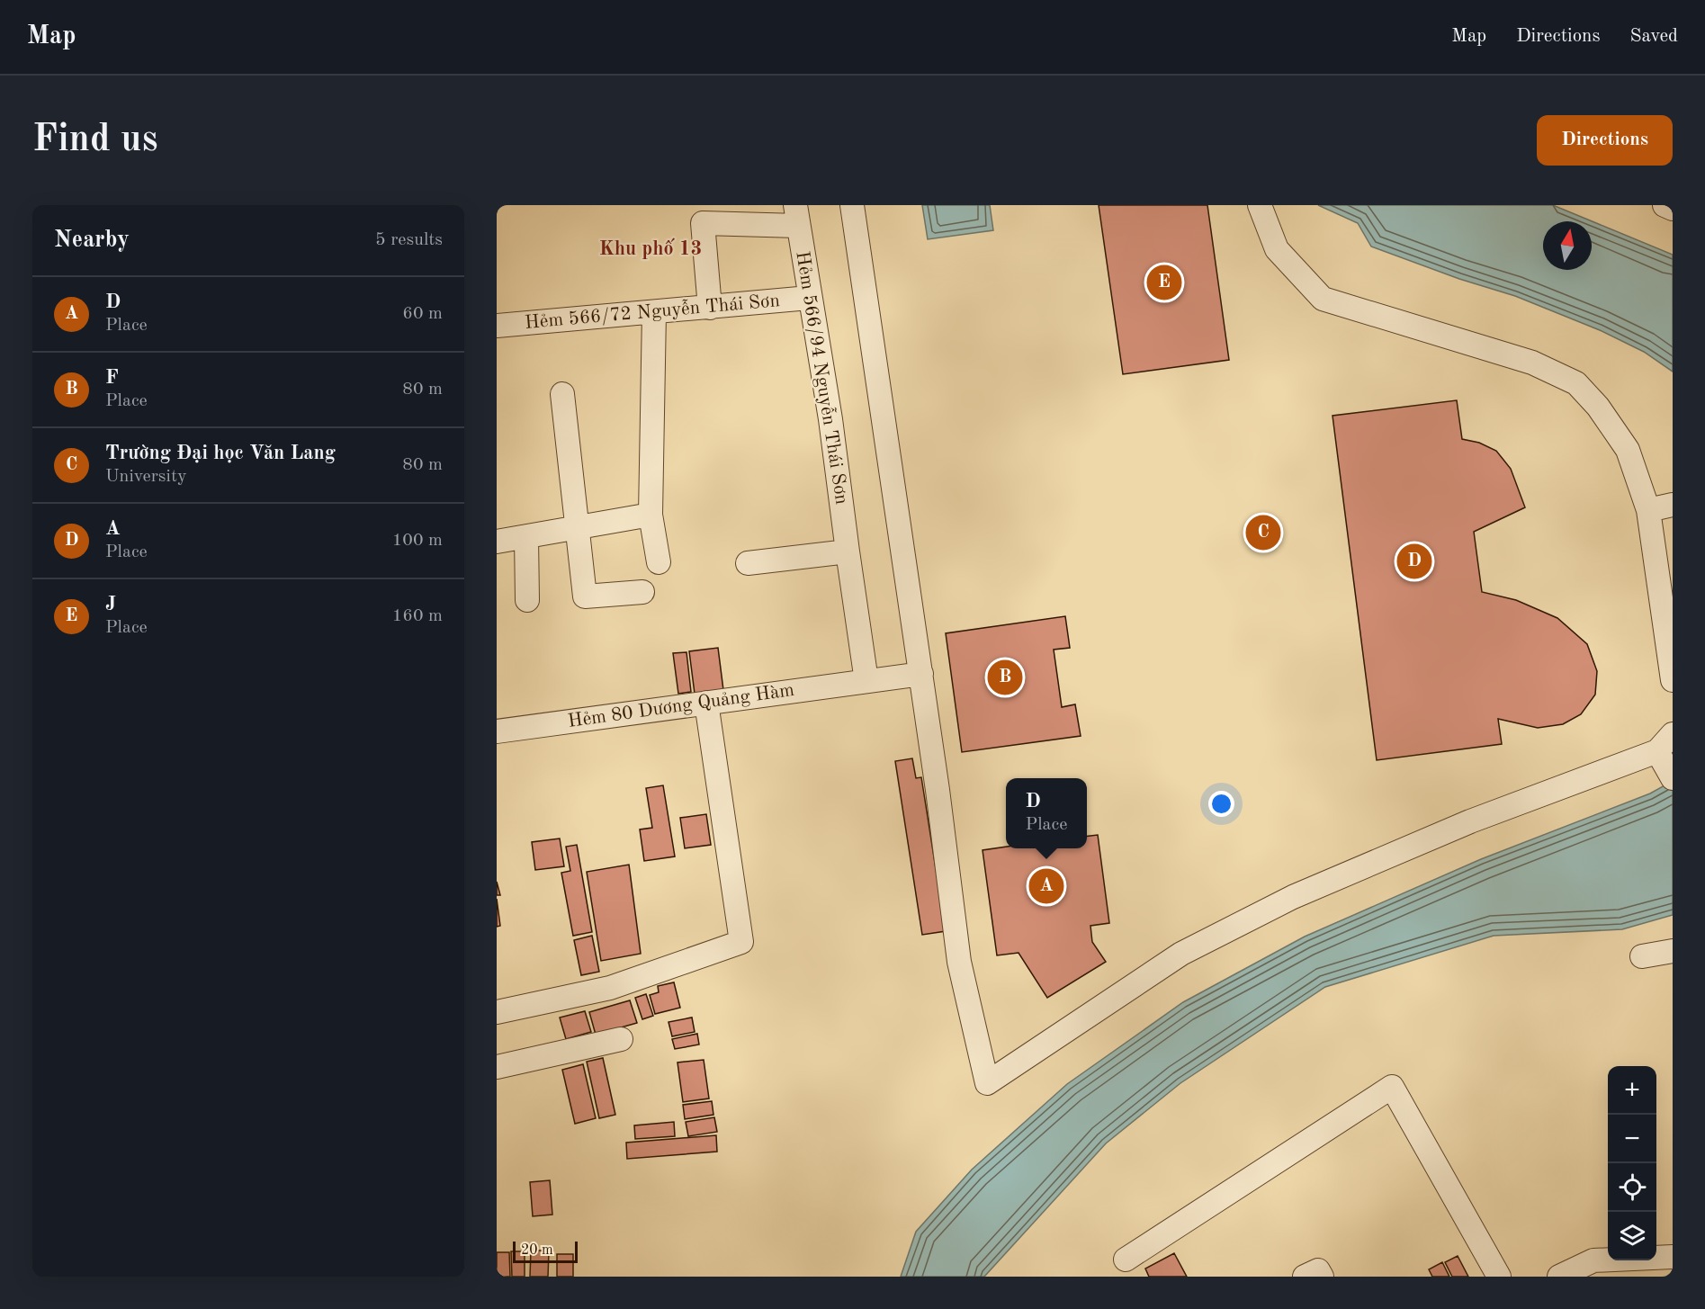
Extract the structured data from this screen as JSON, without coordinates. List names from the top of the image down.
{
  "streets": {
    "street": ["Hẻm 566/72 Nguyễn Thái Sơn", "Hẻm 566/94 Nguyễn Thái Sơn", "Hẻm 80 Dương Quảng Hàm"]
  },
  "crossings": [
    ["Hẻm 566/72 Nguyễn Thái Sơn", "Hẻm 566/94 Nguyễn Thái Sơn"],
    ["Hẻm 566/94 Nguyễn Thái Sơn", "Hẻm 80 Dương Quảng Hàm"]
  ],
  "districts": ["Khu phố 13"],
  "scale_bar": "20 m",
  "north": "top",
  "page": {
    "header": "Map",
    "nav": ["Map", "Directions", "Saved"],
    "buttons": "Directions",
    "title": "Find us",
    "heading": ["Nearby", "5 results"],
    "pins": [
      "E",
      "C",
      "D",
      "B",
      "A"
    ],
    "list": [
      {
        "mark": "A",
        "name": "D",
        "note": "Place",
        "value": "60 m"
      },
      {
        "mark": "B",
        "name": "F",
        "note": "Place",
        "value": "80 m"
      },
      {
        "mark": "C",
        "name": "Trường Đại học Văn Lang",
        "note": "University",
        "value": "80 m"
      },
      {
        "mark": "D",
        "name": "A",
        "note": "Place",
        "value": "100 m"
      },
      {
        "mark": "E",
        "name": "J",
        "note": "Place",
        "value": "160 m"
      }
    ],
    "popup": ["D", "Place"],
    "map_buttons": ["+", "−"],
    "scale": "20 m"
  }
}
